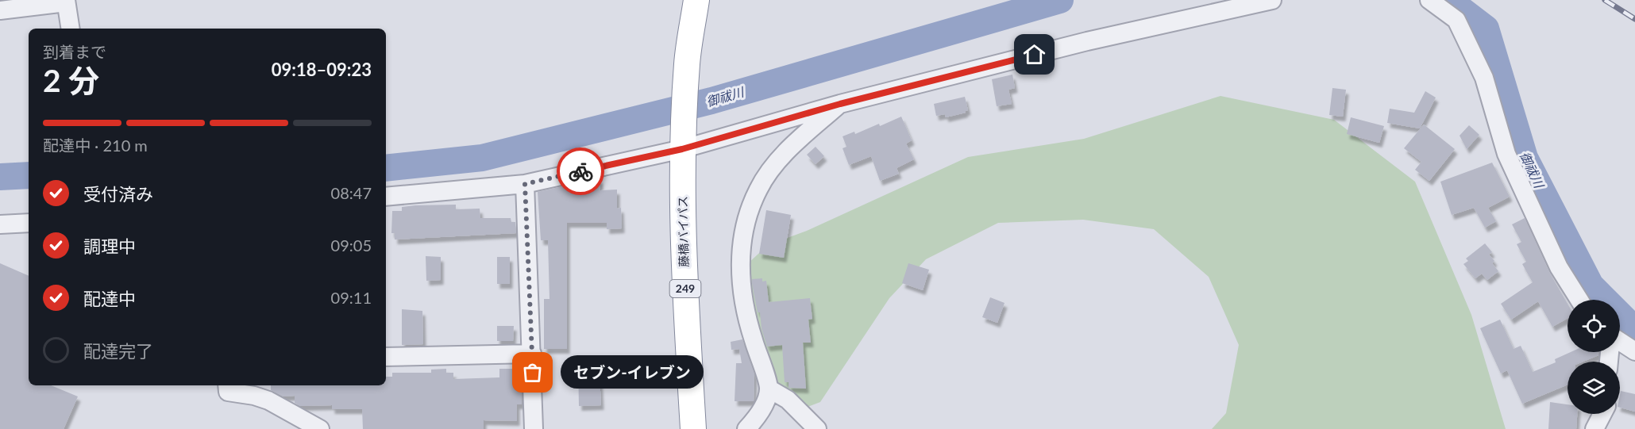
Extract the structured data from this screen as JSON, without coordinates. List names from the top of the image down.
{
  "streets": {
    "highway": ["藤橋バイパス", "249"]
  },
  "water": ["御祓川"],
  "places": ["セブン-イレブン"],
  "page": {
    "heading": ["2 分", "到着まで", "09:18–09:23"],
    "bar": "配達中 · 210 m",
    "list": [
      ["受付済み", "08:47"],
      ["調理中", "09:05"],
      ["配達中", "09:11"],
      "配達完了"
    ],
    "bubble": "セブン-イレブン"
  }
}
